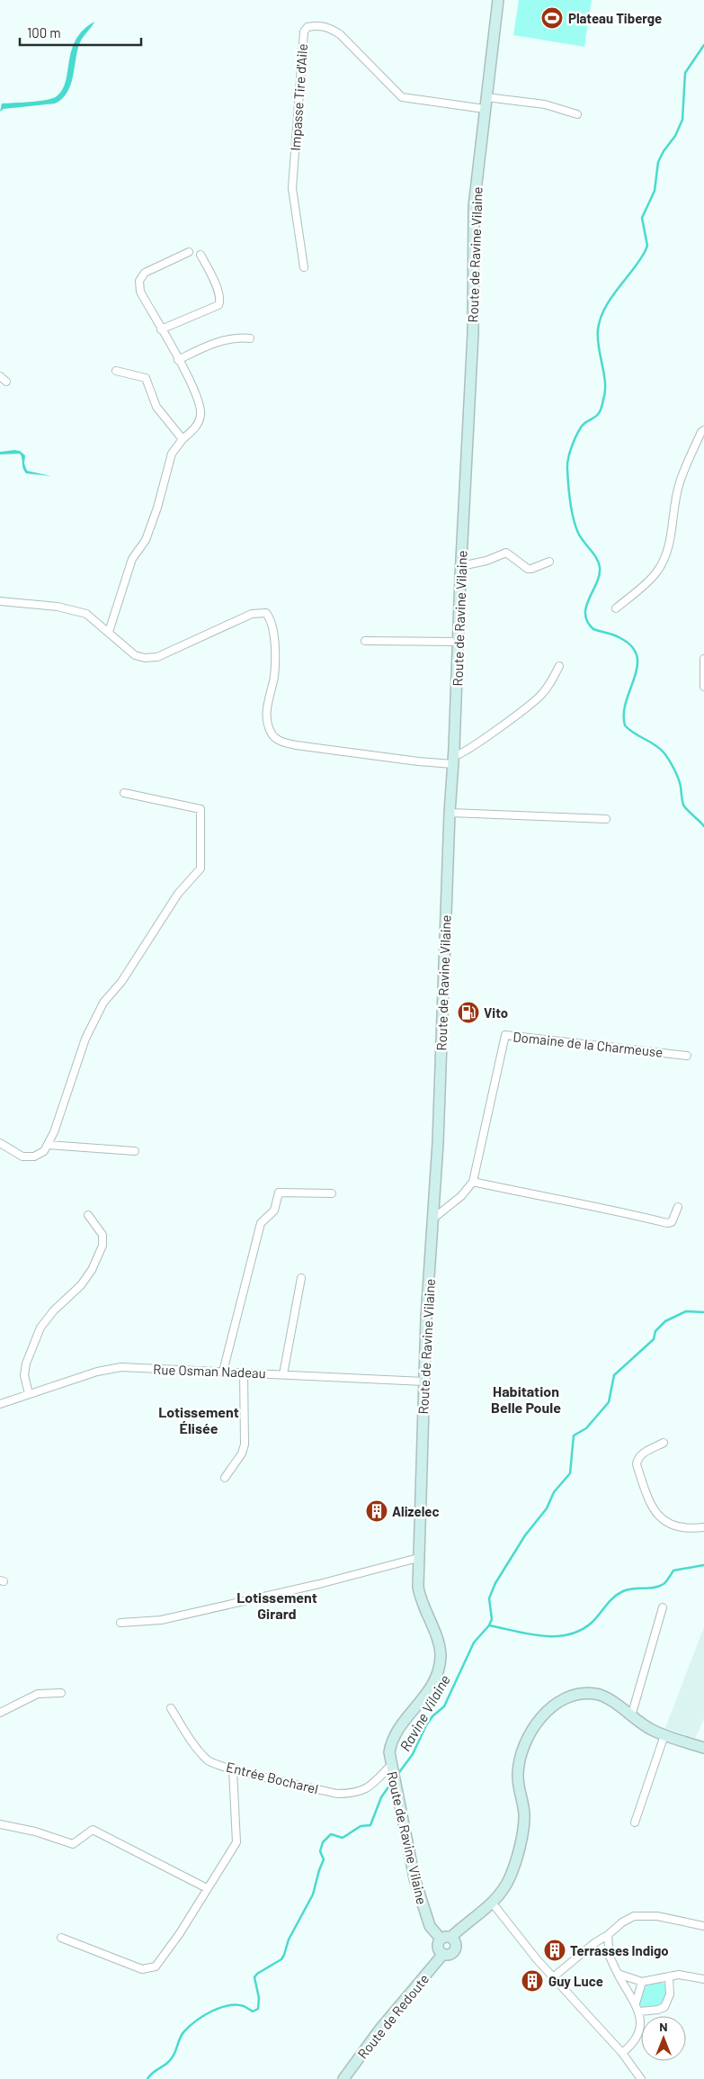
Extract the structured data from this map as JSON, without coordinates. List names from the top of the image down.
{
  "streets": {
    "main road": ["Route de Ravine Vilaine", "Route de Redoute"],
    "street": [
      "Impasse Tire d'Aile",
      "Domaine de la Charmeuse",
      "Rue Osman Nadeau",
      "Entrée Bocharel"
    ]
  },
  "crossings": [
    ["Impasse Tire d'Aile", "Route de Ravine Vilaine"],
    ["Route de Ravine Vilaine", "Rue Osman Nadeau"],
    ["Route de Ravine Vilaine", "Entrée Bocharel"],
    ["Route de Ravine Vilaine", "Route de Redoute"]
  ],
  "districts": ["Habitation Belle Poule", "Lotissement Élisée", "Lotissement Girard"],
  "water": ["Ravine Vilaine"],
  "places": {
    "sports": ["Plateau Tiberge"],
    "fuel station": ["Vito"],
    "building": ["Alizelec", "Terrasses Indigo", "Guy Luce"]
  },
  "scale_bar": "100 m",
  "north": "top"
}
